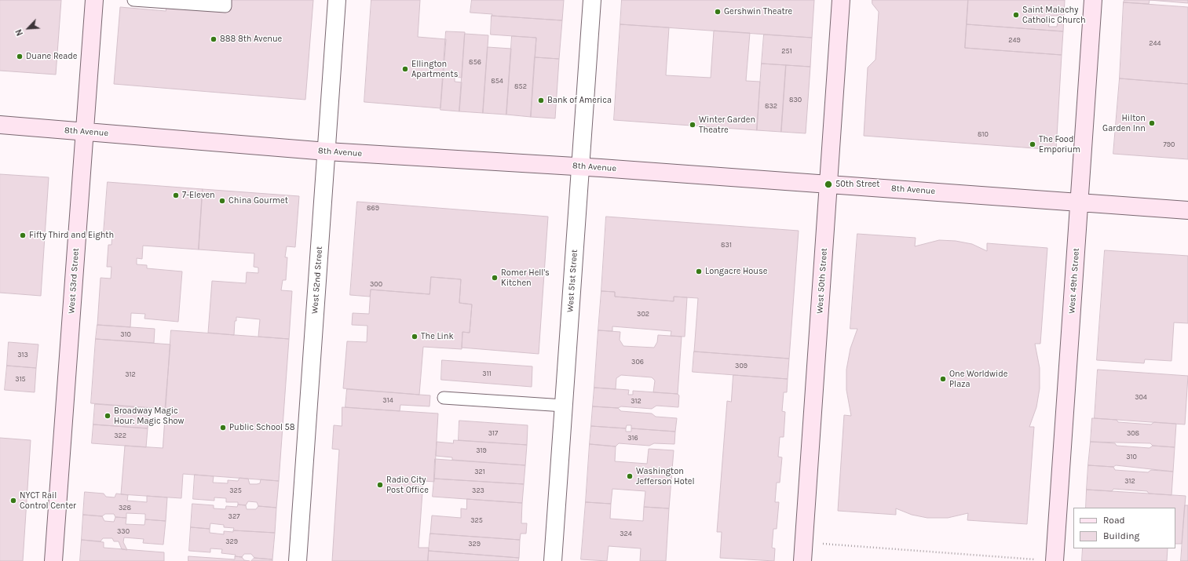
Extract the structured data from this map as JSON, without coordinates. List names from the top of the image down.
{
  "streets": {
    "main road": [
      "8th Avenue",
      "West 53rd Street",
      "West 50th Street",
      "West 49th Street"
    ],
    "street": ["West 52nd Street", "West 51st Street"]
  },
  "crossings": [
    ["8th Avenue", "West 52nd Street"],
    ["8th Avenue", "West 53rd Street"],
    ["8th Avenue", "West 51st Street"],
    ["8th Avenue", "West 50th Street"],
    ["8th Avenue", "West 49th Street"]
  ],
  "places": [
    "Gershwin Theatre",
    "Saint Malachy Catholic Church",
    "888 8th Avenue",
    "Duane Reade",
    "Ellington Apartments",
    "Bank of America",
    "Hilton Garden Inn",
    "Winter Garden Theatre",
    "The Food Emporium",
    "50th Street",
    "7-Eleven",
    "China Gourmet",
    "Fifty Third and Eighth",
    "Longacre House",
    "Romer Hell's Kitchen",
    "The Link",
    "One Worldwide Plaza",
    "Broadway Magic Hour: Magic Show",
    "Public School 58",
    "Washington Jefferson Hotel",
    "Radio City Post Office",
    "NYCT Rail Control Center"
  ],
  "house_numbers": [
    "249",
    "244",
    "251",
    "856",
    "854",
    "852",
    "830",
    "832",
    "810",
    "790",
    "869",
    "831",
    "300",
    "302",
    "310",
    "313",
    "306",
    "309",
    "311",
    "312",
    "315",
    "304",
    "314",
    "312",
    "317",
    "308",
    "322",
    "316",
    "319",
    "310",
    "321",
    "312",
    "325",
    "323",
    "328",
    "327",
    "325",
    "330",
    "324",
    "329",
    "329"
  ],
  "legend": ["Road", "Building"],
  "north": "bottom left"
}
